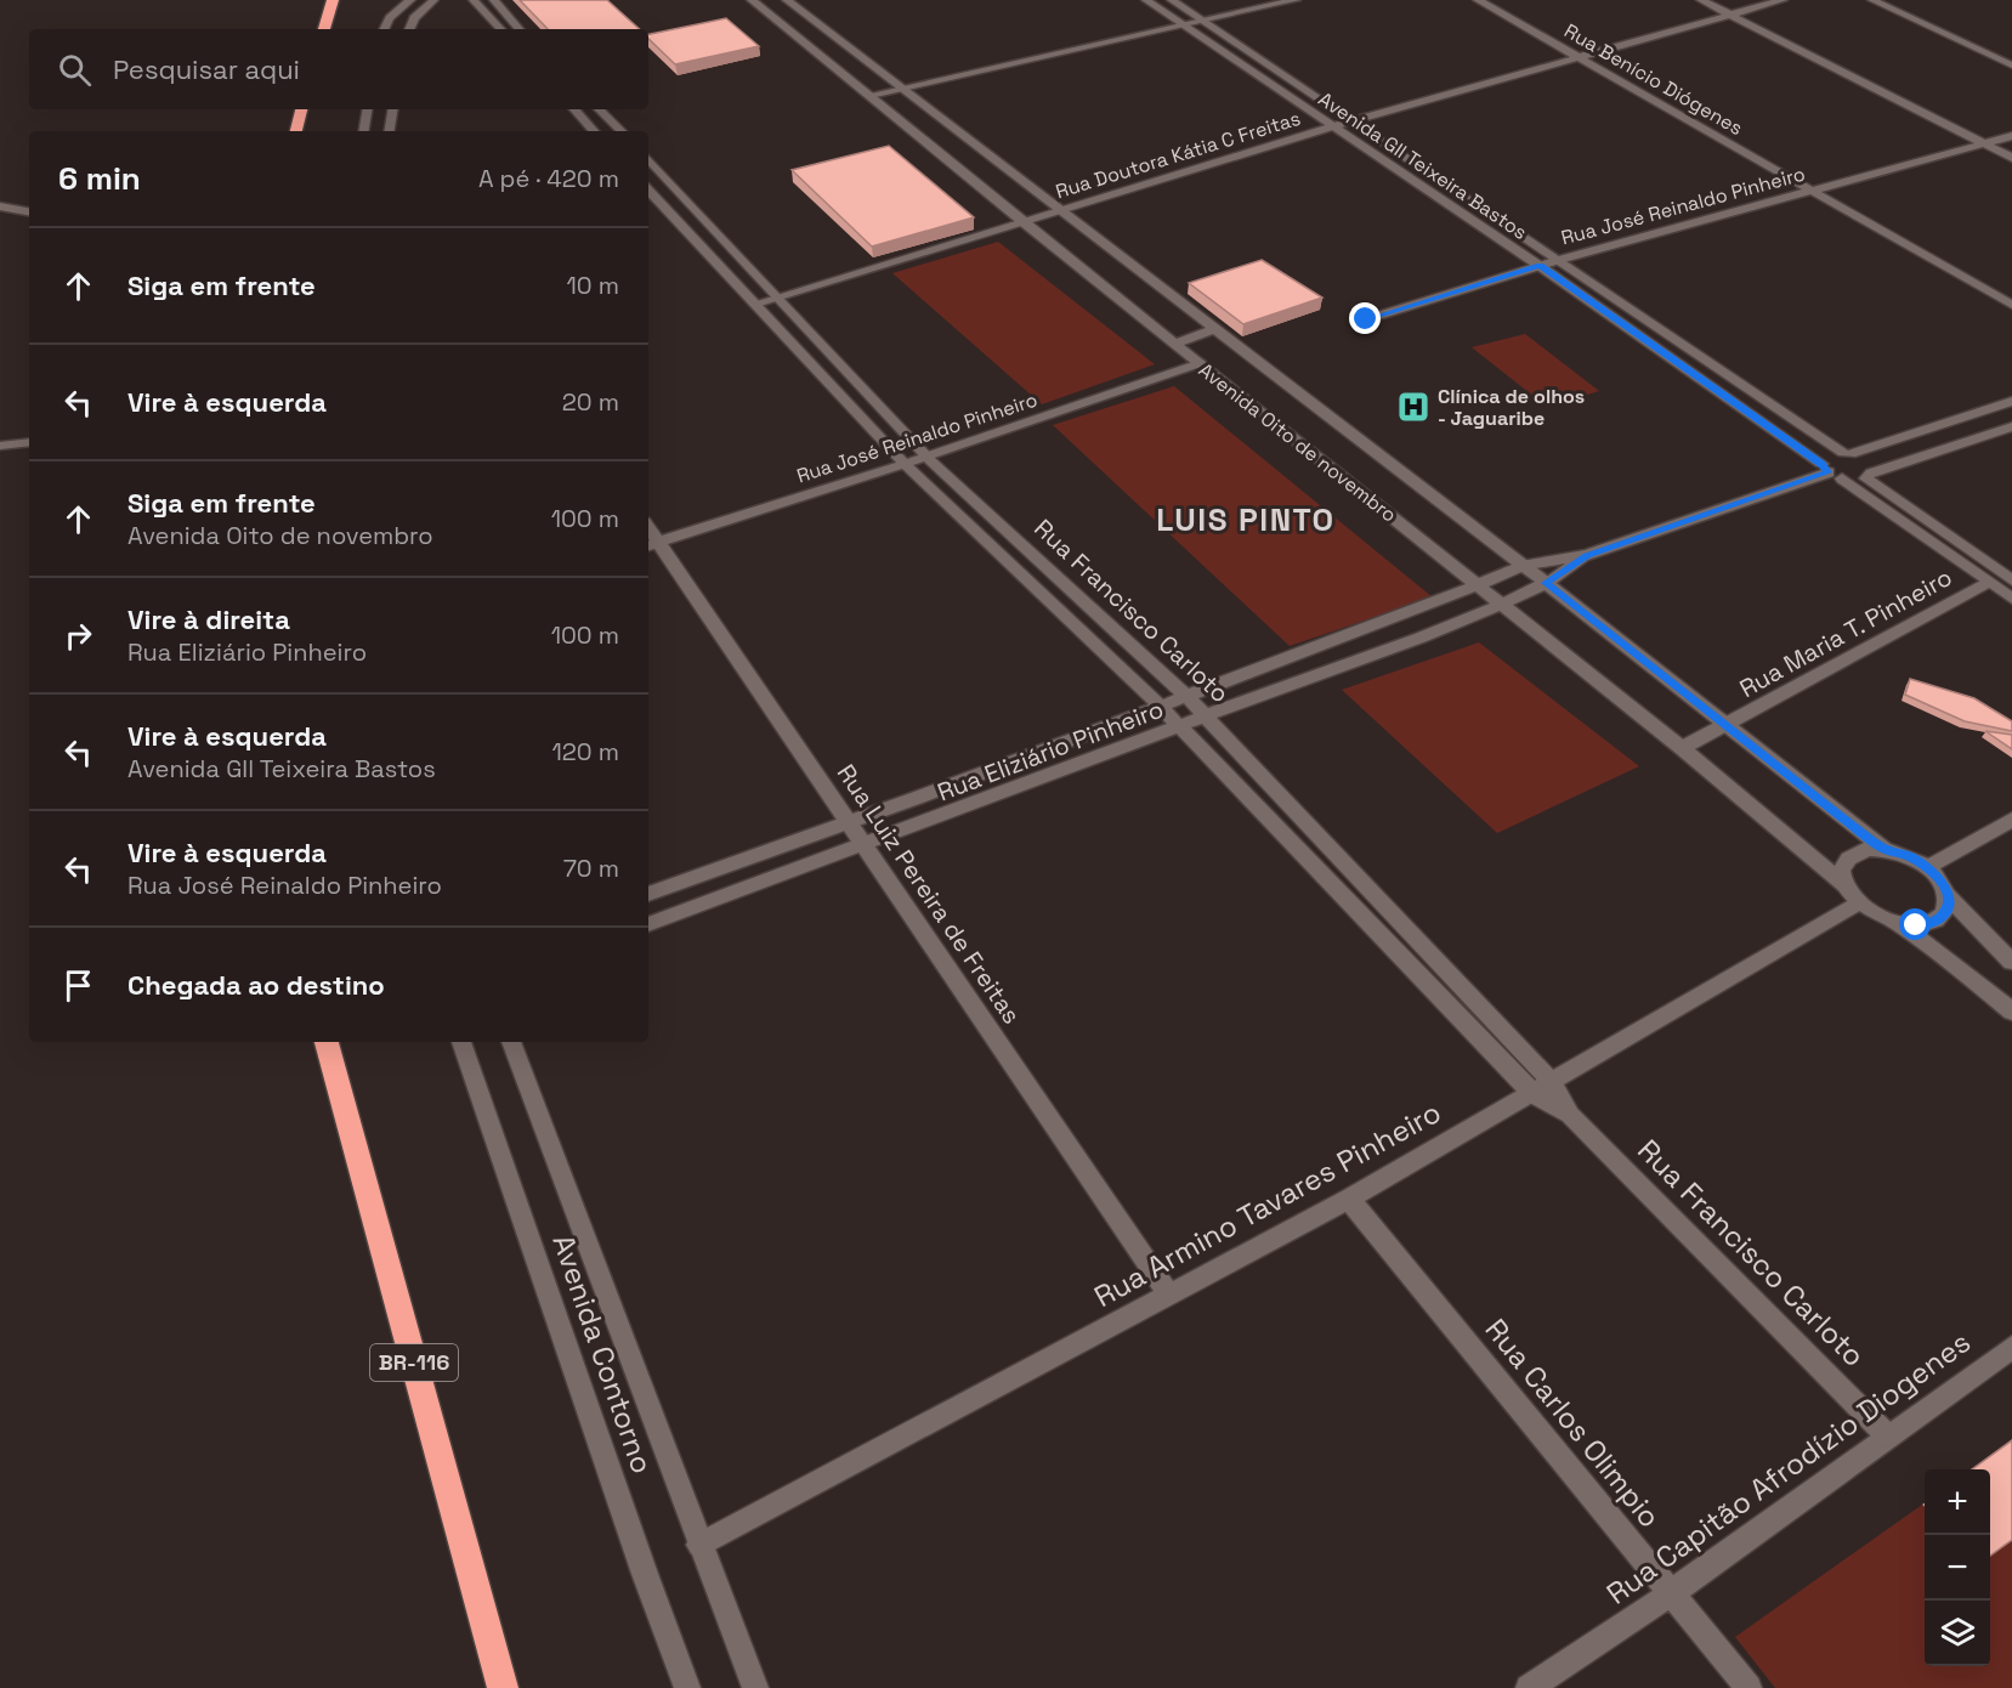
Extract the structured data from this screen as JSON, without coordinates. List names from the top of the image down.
{
  "streets": {
    "highway": ["BR-116"],
    "street": [
      "Rua Benício Diógenes",
      "Rua Doutora Kátia C Freitas",
      "Avenida GIl Teixeira Bastos",
      "Rua José Reinaldo Pinheiro",
      "Avenida Oito de novembro",
      "Rua Francisco Carloto",
      "Rua Maria T. Pinheiro",
      "Rua Eliziário Pinheiro",
      "Rua Luiz Pereira de Freitas",
      "Rua Armino Tavares Pinheiro",
      "Avenida Contorno",
      "Rua Carlos Olimpio",
      "Rua Capitão Afrodízio Diogenes"
    ]
  },
  "crossings": [
    ["Rua Benício Diógenes", "Rua Doutora Kátia C Freitas"],
    ["Rua Benício Diógenes", "Rua José Reinaldo Pinheiro"],
    ["Rua Doutora Kátia C Freitas", "Avenida GIl Teixeira Bastos"],
    ["Rua Doutora Kátia C Freitas", "Avenida Oito de novembro"],
    ["Rua Doutora Kátia C Freitas", "Rua Francisco Carloto"],
    ["Avenida GIl Teixeira Bastos", "Rua José Reinaldo Pinheiro"],
    ["Avenida GIl Teixeira Bastos", "Rua Maria T. Pinheiro"],
    ["Avenida GIl Teixeira Bastos", "Rua Eliziário Pinheiro"],
    ["Rua José Reinaldo Pinheiro", "Avenida Oito de novembro"],
    ["Rua José Reinaldo Pinheiro", "Rua Francisco Carloto"],
    ["Rua José Reinaldo Pinheiro", "Rua Luiz Pereira de Freitas"],
    ["Avenida Oito de novembro", "Rua Maria T. Pinheiro"],
    ["Avenida Oito de novembro", "Rua Eliziário Pinheiro"],
    ["Avenida Oito de novembro", "Rua Armino Tavares Pinheiro"],
    ["Rua Francisco Carloto", "Rua Eliziário Pinheiro"],
    ["Rua Francisco Carloto", "Rua Armino Tavares Pinheiro"],
    ["Rua Francisco Carloto", "Rua Capitão Afrodízio Diogenes"],
    ["Rua Eliziário Pinheiro", "Rua Luiz Pereira de Freitas"],
    ["Rua Luiz Pereira de Freitas", "Rua Armino Tavares Pinheiro"],
    ["Rua Armino Tavares Pinheiro", "Avenida Contorno"],
    ["Rua Armino Tavares Pinheiro", "Rua Carlos Olimpio"],
    ["Rua Carlos Olimpio", "Rua Capitão Afrodízio Diogenes"]
  ],
  "districts": ["LUIS PINTO"],
  "places": {
    "hospital": ["Clínica de olhos - Jaguaribe"]
  },
  "page": {
    "search": "Pesquisar aqui",
    "heading": ["6 min", "A pé · 420 m"],
    "list": [
      ["Siga em frente", "10 m"],
      ["Vire à esquerda", "20 m"],
      ["Siga em frente", "Avenida Oito de novembro", "100 m"],
      ["Vire à direita", "Rua Eliziário Pinheiro", "100 m"],
      ["Vire à esquerda", "Avenida GIl Teixeira Bastos", "120 m"],
      ["Vire à esquerda", "Rua José Reinaldo Pinheiro", "70 m"],
      "Chegada ao destino"
    ],
    "map_buttons": ["+", "−"]
  }
}
